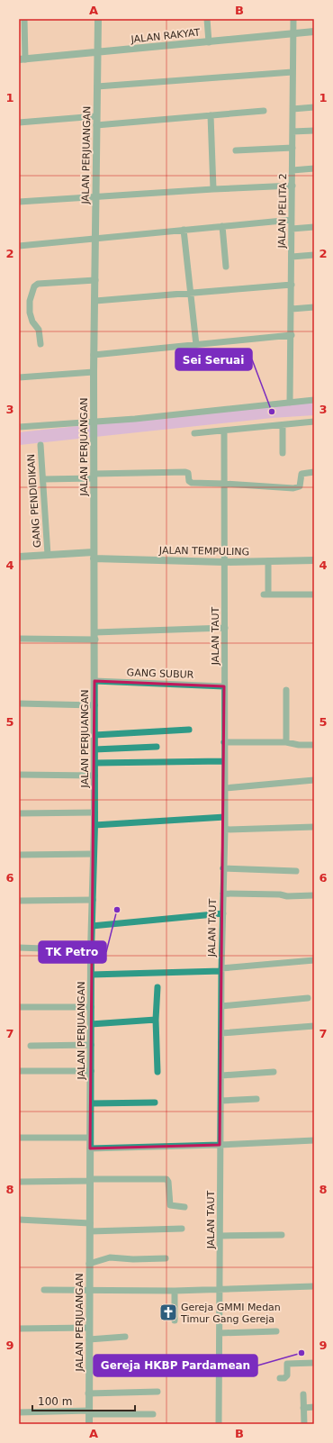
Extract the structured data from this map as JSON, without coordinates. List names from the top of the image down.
{
  "streets": {
    "street": [
      "JALAN RAKYAT",
      "JALAN PERJUANGAN",
      "JALAN PELITA 2",
      "GANG PENDIDIKAN",
      "JALAN TEMPULING",
      "JALAN TAUT",
      "GANG SUBUR"
    ]
  },
  "crossings": [
    ["JALAN RAKYAT", "JALAN PERJUANGAN"],
    ["JALAN RAKYAT", "JALAN PELITA 2"],
    ["JALAN PERJUANGAN", "JALAN TEMPULING"],
    ["JALAN PERJUANGAN", "GANG SUBUR"],
    ["GANG PENDIDIKAN", "JALAN TEMPULING"],
    ["JALAN TEMPULING", "JALAN TAUT"],
    ["JALAN TAUT", "GANG SUBUR"]
  ],
  "places": {
    "other": ["Sei Seruai", "TK Petro", "Gereja HKBP Pardamean"],
    "church": ["Gereja GMMI Medan Timur Gang Gereja"]
  },
  "scale_bar": "100 m",
  "grid": {
    "columns": ["A", "B"],
    "rows": [
      "1",
      "2",
      "3",
      "4",
      "5",
      "6",
      "7",
      "8",
      "9"
    ]
  }
}
